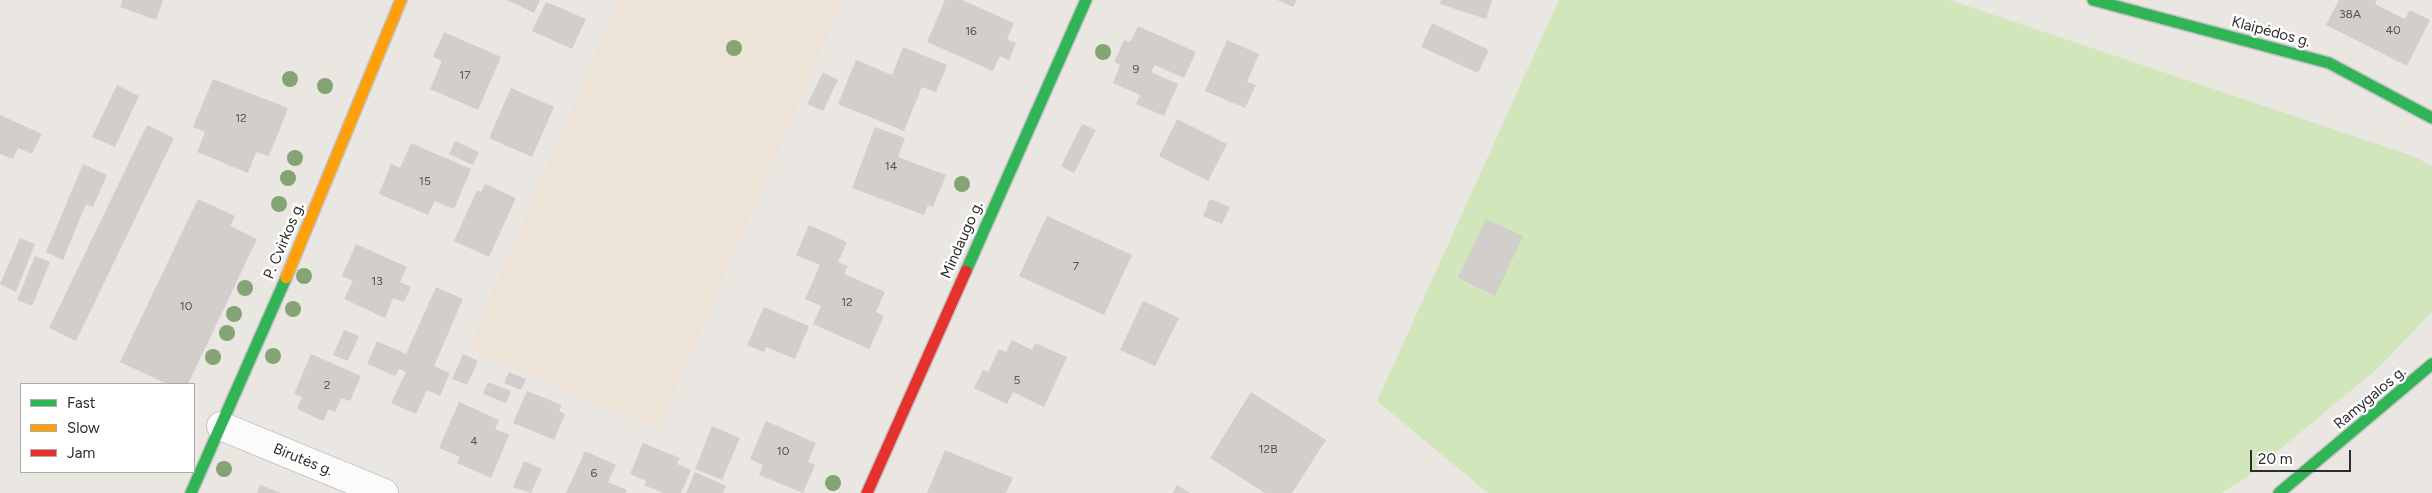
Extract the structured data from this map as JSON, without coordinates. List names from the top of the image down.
{
  "streets": {
    "street": [
      "Klaipėdos g.",
      "Mindaugo g.",
      "P. Cvirkos g.",
      "Ramygalos g.",
      "Birutės g."
    ]
  },
  "crossings": [
    ["P. Cvirkos g.", "Birutės g."]
  ],
  "house_numbers": [
    "38A",
    "40",
    "16",
    "9",
    "17",
    "12",
    "14",
    "15",
    "7",
    "13",
    "12",
    "10",
    "5",
    "2",
    "4",
    "12B",
    "10",
    "6"
  ],
  "legend": ["Fast", "Slow", "Jam"],
  "scale_bar": "20 m"
}
